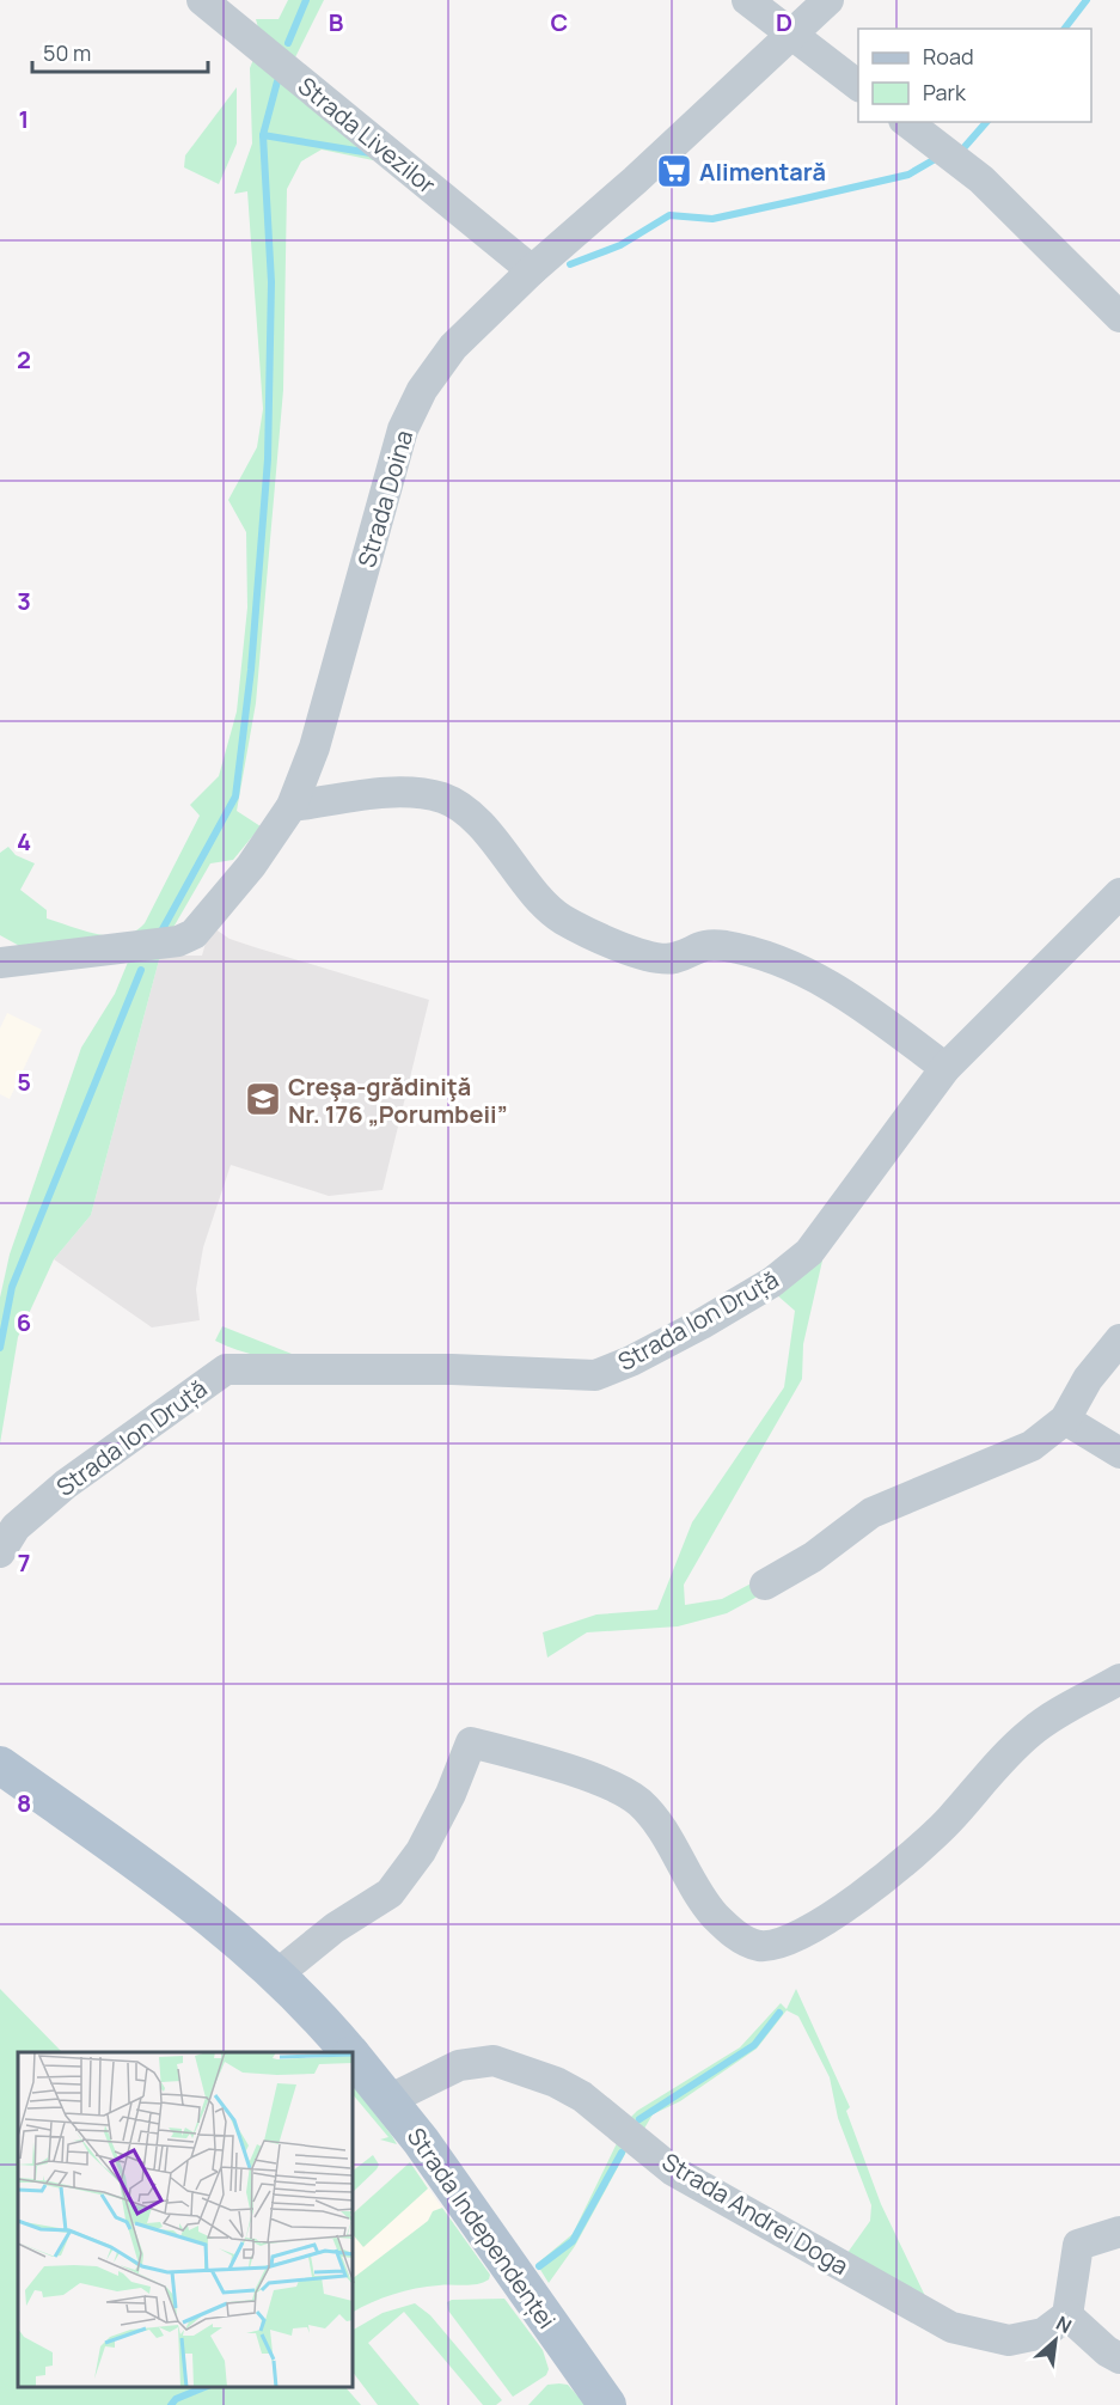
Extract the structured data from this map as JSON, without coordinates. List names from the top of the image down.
{
  "streets": {
    "main road": ["Strada Independenței"],
    "street": [
      "Strada Livezilor",
      "Strada Doina",
      "Strada Ion Druță",
      "Strada Andrei Doga"
    ]
  },
  "crossings": [
    ["Strada Livezilor", "Strada Doina"],
    ["Strada Andrei Doga", "Strada Independenței"]
  ],
  "places": {
    "supermarket": ["Alimentară"],
    "school or university": ["Creşa-grădiniţă Nr. 176 „Porumbeii”"]
  },
  "legend": ["Road", "Park"],
  "scale_bar": "50 m",
  "north": "top right",
  "grid": {
    "columns": ["B", "C", "D"],
    "rows": [
      "1",
      "2",
      "3",
      "4",
      "5",
      "6",
      "7",
      "8"
    ]
  }
}
